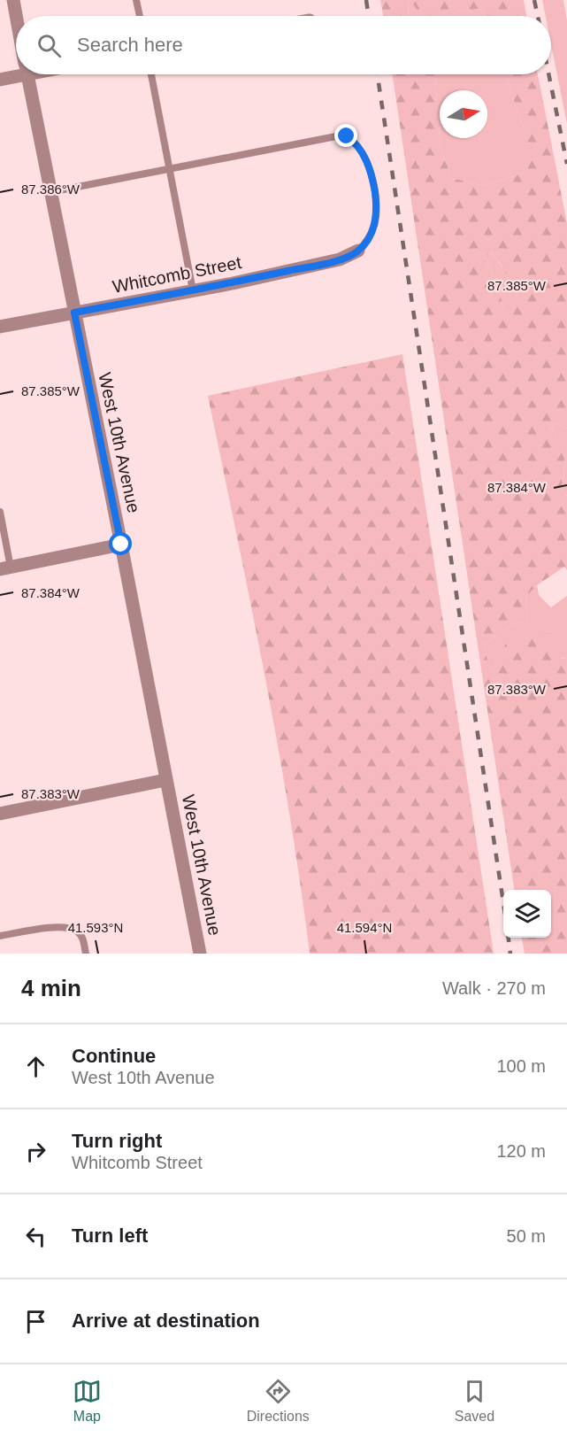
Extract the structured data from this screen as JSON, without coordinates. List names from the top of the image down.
{
  "streets": {
    "street": ["Whitcomb Street", "West 10th Avenue"]
  },
  "crossings": [
    ["Whitcomb Street", "West 10th Avenue"]
  ],
  "north": "right",
  "page": {
    "search": "Search here",
    "heading": ["4 min", "Walk · 270 m"],
    "list": [
      ["Continue", "West 10th Avenue", "100 m"],
      ["Turn right", "Whitcomb Street", "120 m"],
      ["Turn left", "50 m"],
      "Arrive at destination"
    ],
    "nav": ["Map", "Directions", "Saved"]
  },
  "coordinates": [
    "87.386°W",
    "87.385°W",
    "87.384°W",
    "87.383°W",
    "41.593°N",
    "41.594°N"
  ]
}
